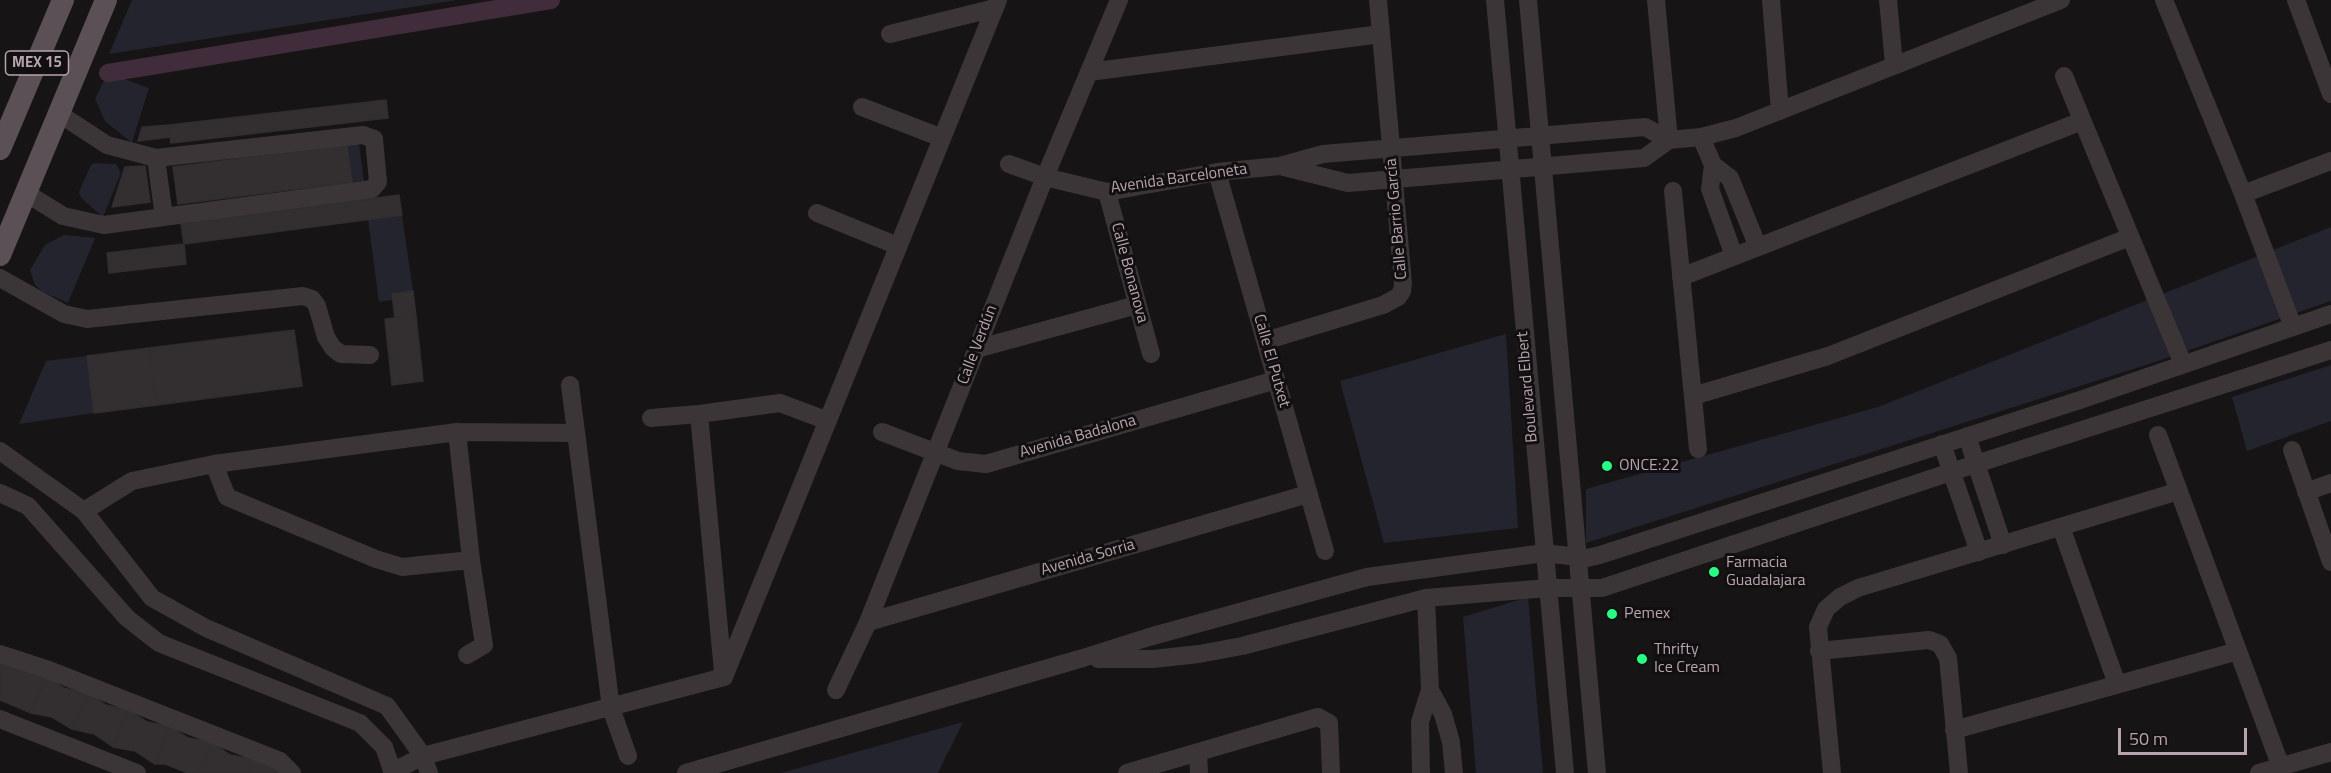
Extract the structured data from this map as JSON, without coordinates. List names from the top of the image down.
{
  "streets": {
    "main road": ["MEX 15"],
    "street": [
      "Avenida Barceloneta",
      "Calle Barrio García",
      "Calle Bonanova",
      "Calle Verdún",
      "Calle El Putxet",
      "Boulevard Elbert",
      "Avenida Badalona",
      "Avenida Sorria"
    ]
  },
  "crossings": [
    ["Avenida Barceloneta", "Calle Barrio García"],
    ["Avenida Barceloneta", "Calle Bonanova"],
    ["Avenida Barceloneta", "Calle Verdún"],
    ["Avenida Barceloneta", "Calle El Putxet"],
    ["Avenida Barceloneta", "Boulevard Elbert"],
    ["Calle Barrio García", "Calle El Putxet"],
    ["Calle Verdún", "Avenida Badalona"],
    ["Calle Verdún", "Avenida Sorria"],
    ["Calle El Putxet", "Avenida Badalona"],
    ["Calle El Putxet", "Avenida Sorria"]
  ],
  "places": [
    "ONCE:22",
    "Farmacia Guadalajara",
    "Pemex",
    "Thrifty Ice Cream"
  ],
  "scale_bar": "50 m"
}
